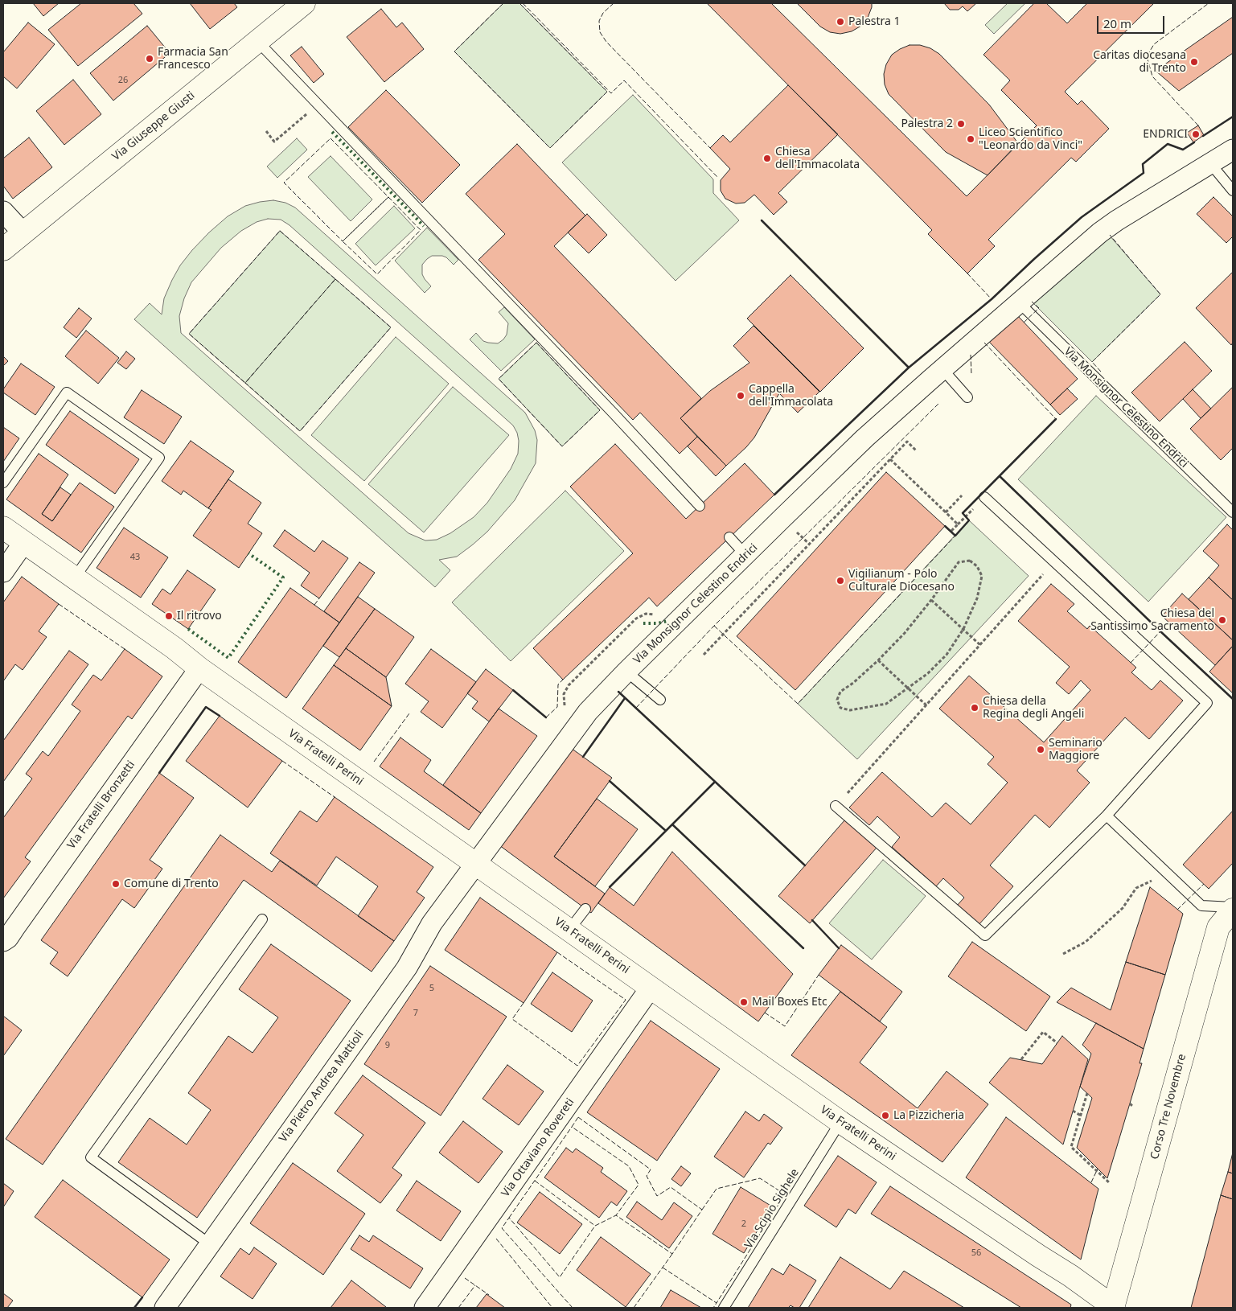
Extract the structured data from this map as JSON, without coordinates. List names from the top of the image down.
{
  "streets": {
    "street": [
      "Via Giuseppe Giusti",
      "Via Monsignor Celestino Endrici",
      "Via Fratelli Perini",
      "Via Fratelli Bronzetti",
      "Via Pietro Andrea Mattioli",
      "Corso Tre Novembre",
      "Via Ottaviano Rovereti"
    ],
    "lane": ["Via Scipio Sighele"]
  },
  "crossings": [
    ["Via Monsignor Celestino Endrici", "Via Fratelli Perini"],
    ["Via Monsignor Celestino Endrici", "Via Pietro Andrea Mattioli"],
    ["Via Fratelli Perini", "Via Fratelli Bronzetti"],
    ["Via Fratelli Perini", "Via Pietro Andrea Mattioli"],
    ["Via Fratelli Perini", "Corso Tre Novembre"],
    ["Via Fratelli Perini", "Via Ottaviano Rovereti"],
    ["Via Fratelli Perini", "Via Scipio Sighele"]
  ],
  "places": [
    "Palestra 1",
    "Farmacia San Francesco",
    "Caritas diocesana di Trento",
    "Palestra 2",
    "ENDRICI",
    "Liceo Scientifico \"Leonardo da Vinci\"",
    "Chiesa dell'Immacolata",
    "Cappella dell'Immacolata",
    "Vigilianum - Polo Culturale Diocesano",
    "Il ritrovo",
    "Chiesa del Santissimo Sacramento",
    "Chiesa della Regina degli Angeli",
    "Seminario Maggiore",
    "Comune di Trento",
    "Mail Boxes Etc",
    "La Pizzicheria"
  ],
  "house_numbers": [
    "26",
    "43",
    "5",
    "7",
    "9",
    "2",
    "56"
  ],
  "scale_bar": "20 m"
}
